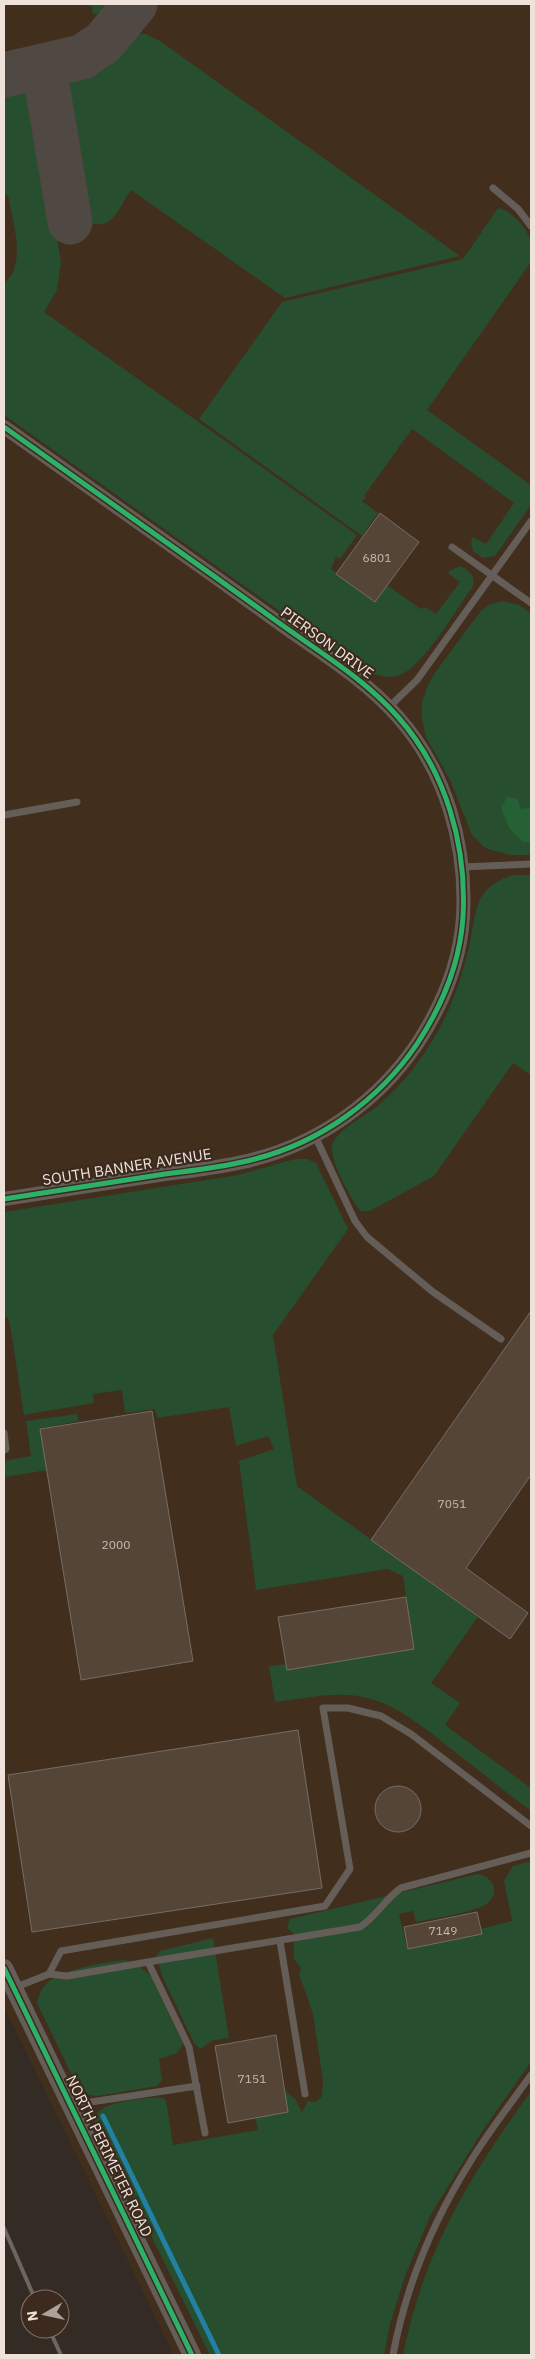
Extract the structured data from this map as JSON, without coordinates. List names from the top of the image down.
{
  "streets": {
    "street": ["PIERSON DRIVE", "SOUTH BANNER AVENUE", "NORTH PERIMETER ROAD"]
  },
  "crossings": [
    ["PIERSON DRIVE", "SOUTH BANNER AVENUE"]
  ],
  "house_numbers": [
    "6801",
    "7051",
    "2000",
    "7149",
    "7151"
  ],
  "north": "left"
}
